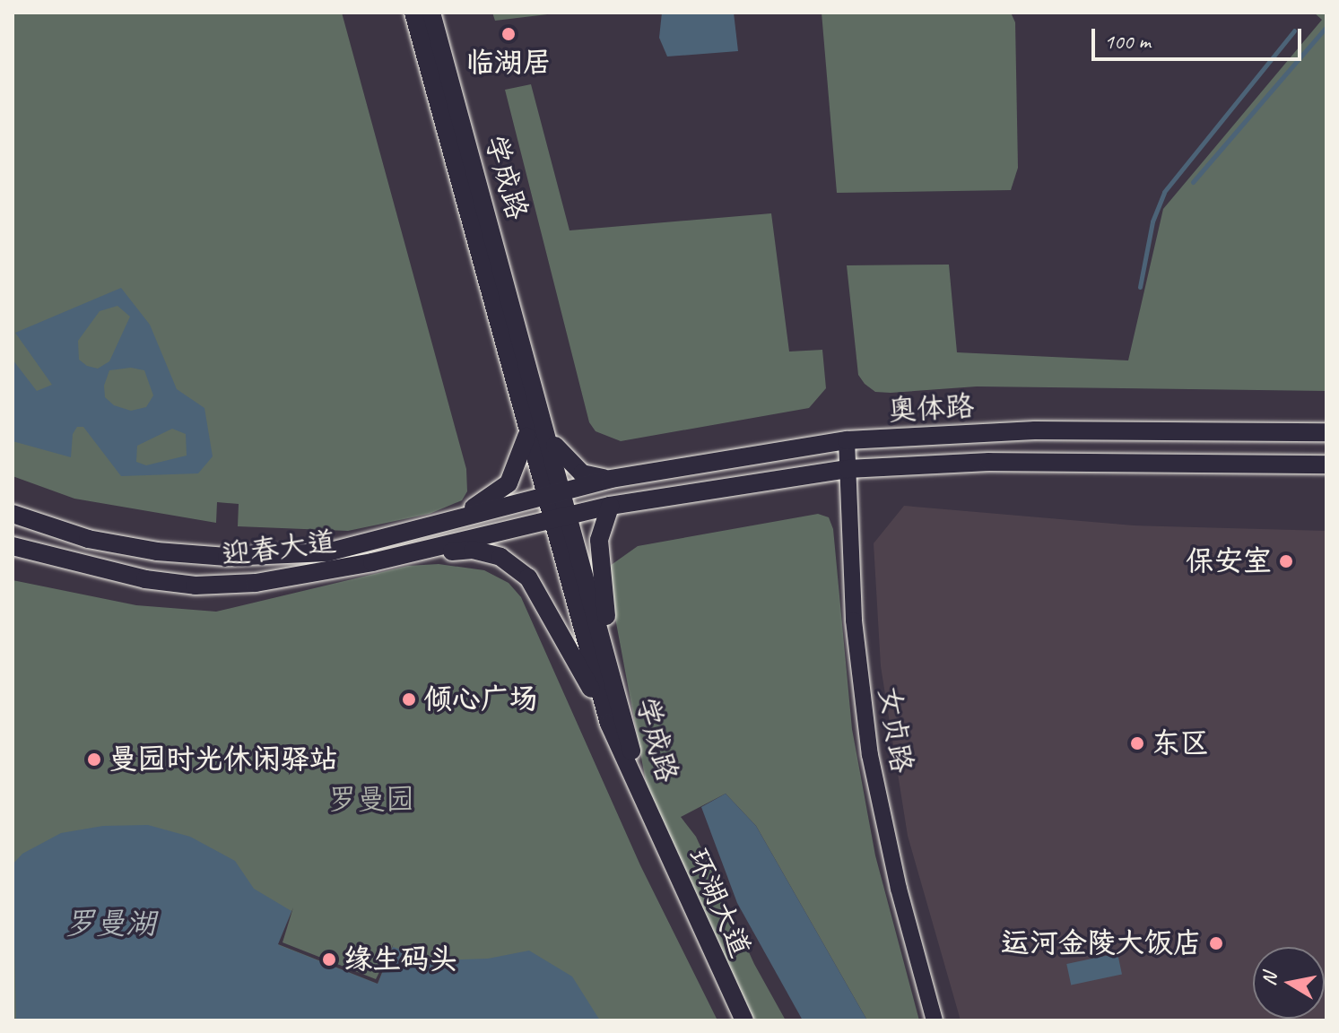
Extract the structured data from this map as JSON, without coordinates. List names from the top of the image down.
{
  "streets": {
    "main road": [
      "学成路",
      "奥体路",
      "迎春大道",
      "环湖大道"
    ],
    "street": ["女贞路"]
  },
  "crossings": [
    ["学成路", "奥体路"],
    ["学成路", "迎春大道"],
    ["学成路", "环湖大道"],
    ["奥体路", "迎春大道"],
    ["奥体路", "女贞路"]
  ],
  "water": ["罗曼湖"],
  "parks": ["罗曼园"],
  "places": [
    "临湖居",
    "保安室",
    "倾心广场",
    "东区",
    "曼园时光休闲驿站",
    "运河金陵大饭店",
    "缘生码头"
  ],
  "scale_bar": "100 m",
  "north": "left"
}
